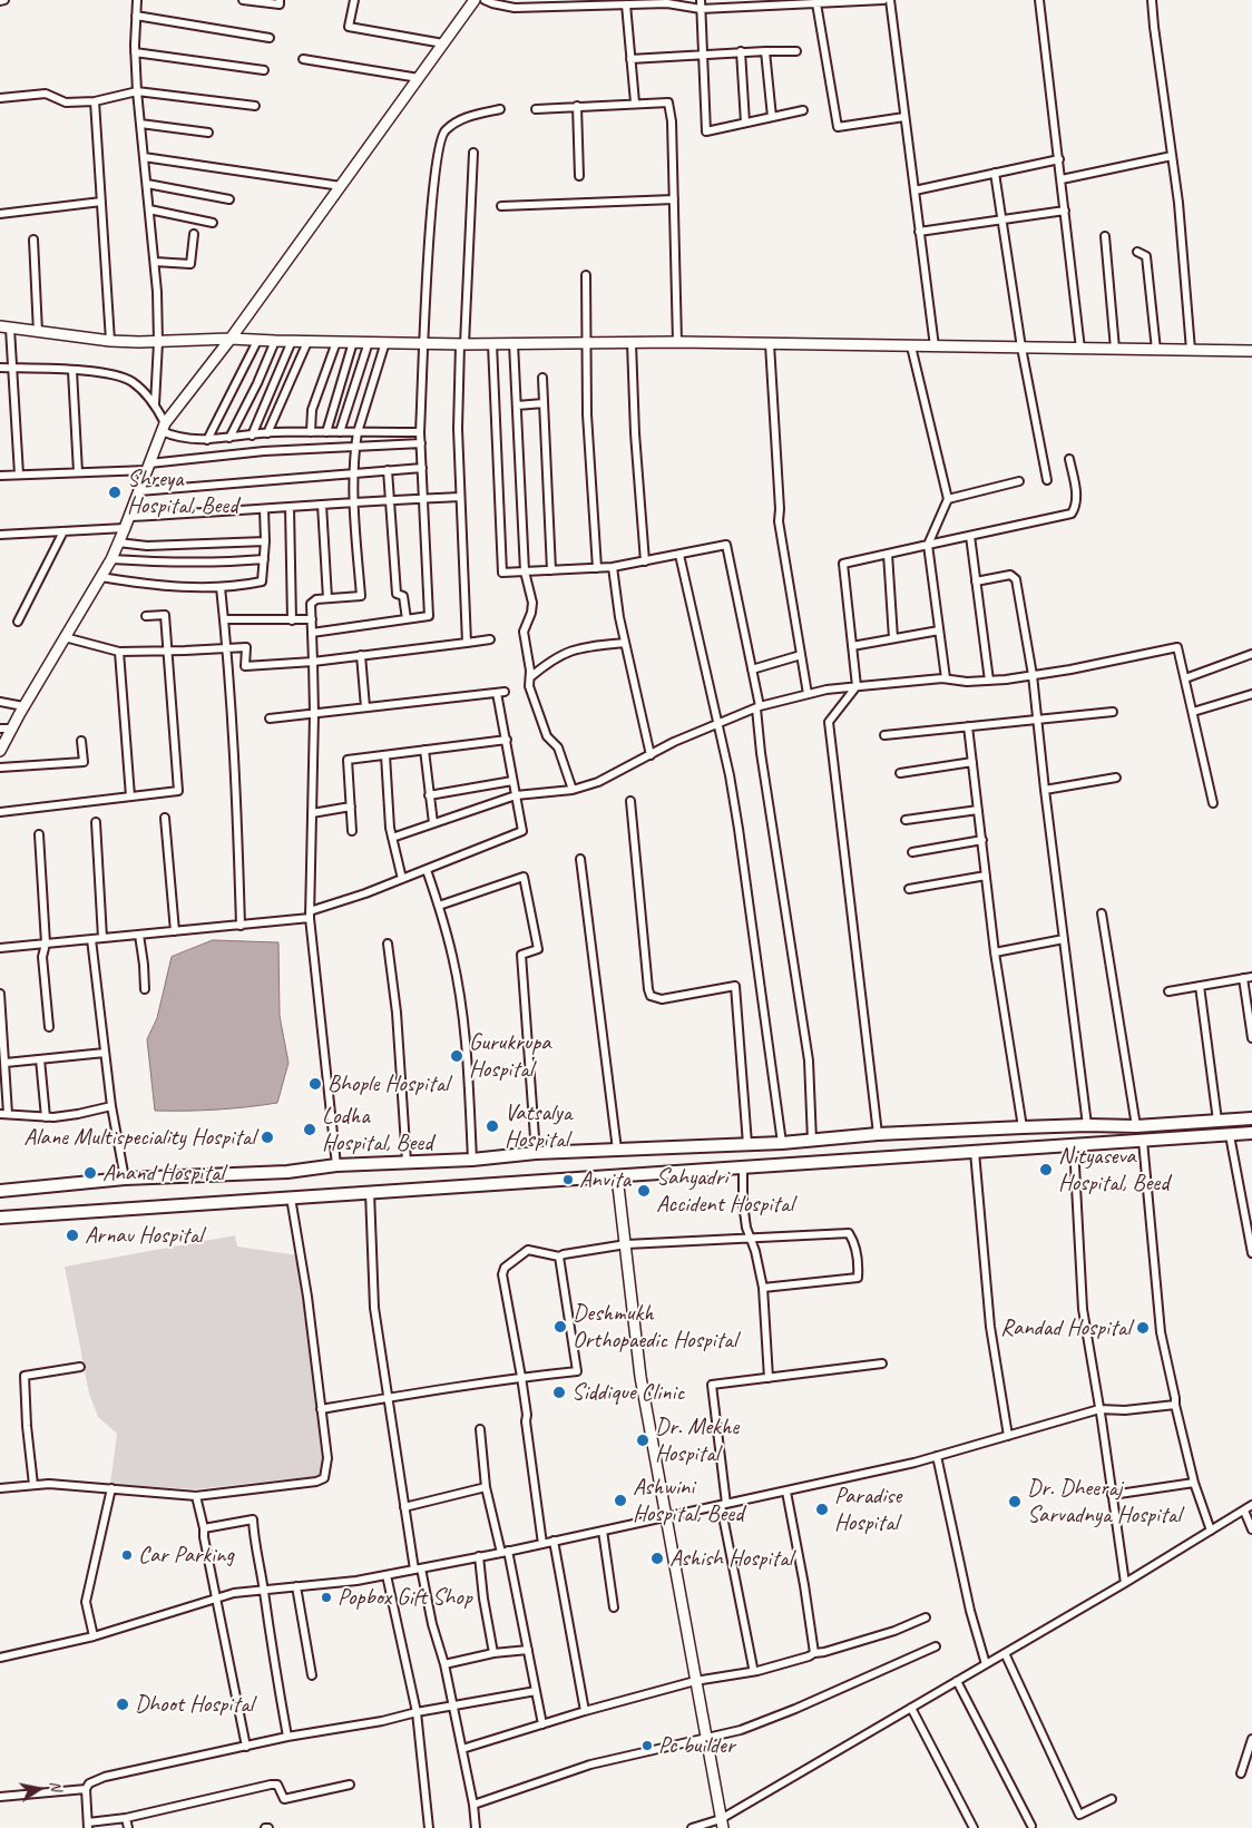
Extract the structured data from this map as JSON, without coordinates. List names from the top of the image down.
{
  "places": [
    "Shreya Hospital, Beed",
    "Gurukrupa Hospital",
    "Bhople Hospital",
    "Vatsalya Hospital",
    "Lodha Hospital, Beed",
    "Alane Multispeciality Hospital",
    "Nityaseva Hospital, Beed",
    "Anand Hospital",
    "Anvita",
    "Sahyadri Accident Hospital",
    "Arnav Hospital",
    "Deshmukh Orthopaedic Hospital",
    "Randad Hospital",
    "Siddique Clinic",
    "Dr. Mekhe Hospital",
    "Ashwini Hospital, Beed",
    "Dr. Dheeraj Sarvadnya Hospital",
    "Paradise Hospital",
    "Car Parking",
    "Ashish Hospital",
    "Popbox Gift Shop",
    "Dhoot Hospital",
    "Pc builder"
  ],
  "north": "right"
}
